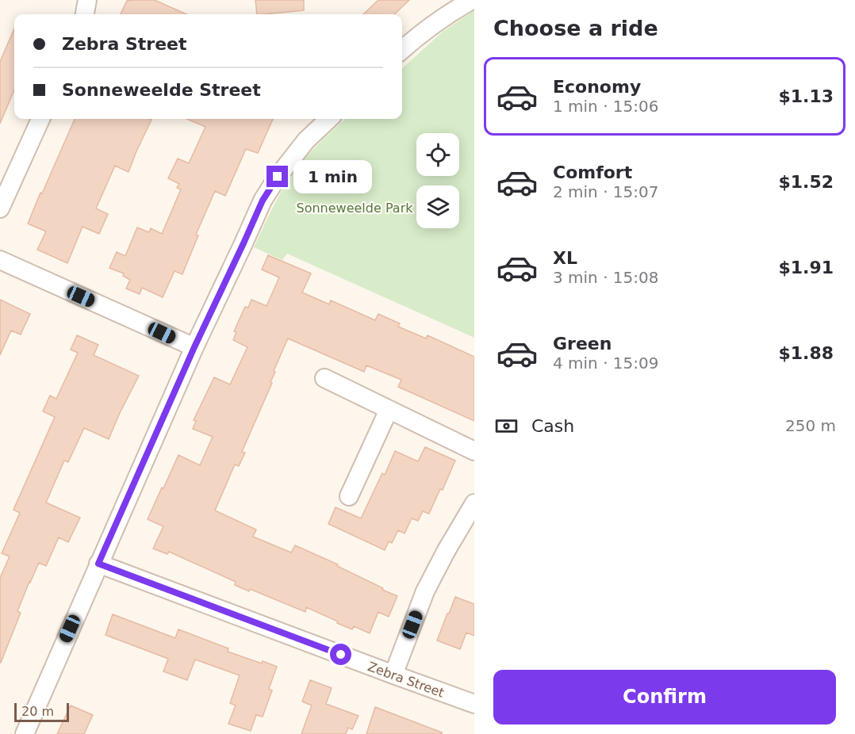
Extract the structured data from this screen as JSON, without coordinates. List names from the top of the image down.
{
  "streets": {
    "street": ["Zebra Street"]
  },
  "parks": ["Sonneweelde Park"],
  "scale_bar": "20 m",
  "page": {
    "heading": "Choose a ride",
    "banner": ["Zebra Street", "Sonneweelde Street"],
    "list": [
      {
        "name": "Economy",
        "note": "1 min · 15:06",
        "value": "$1.13"
      },
      {
        "name": "Comfort",
        "note": "2 min · 15:07",
        "value": "$1.52"
      },
      {
        "name": "XL",
        "note": "3 min · 15:08",
        "value": "$1.91"
      },
      {
        "name": "Green",
        "note": "4 min · 15:09",
        "value": "$1.88"
      }
    ],
    "bubble": "1 min",
    "pay": ["Cash", "250 m"],
    "buttons": "Confirm",
    "scale": "20 m"
  }
}
